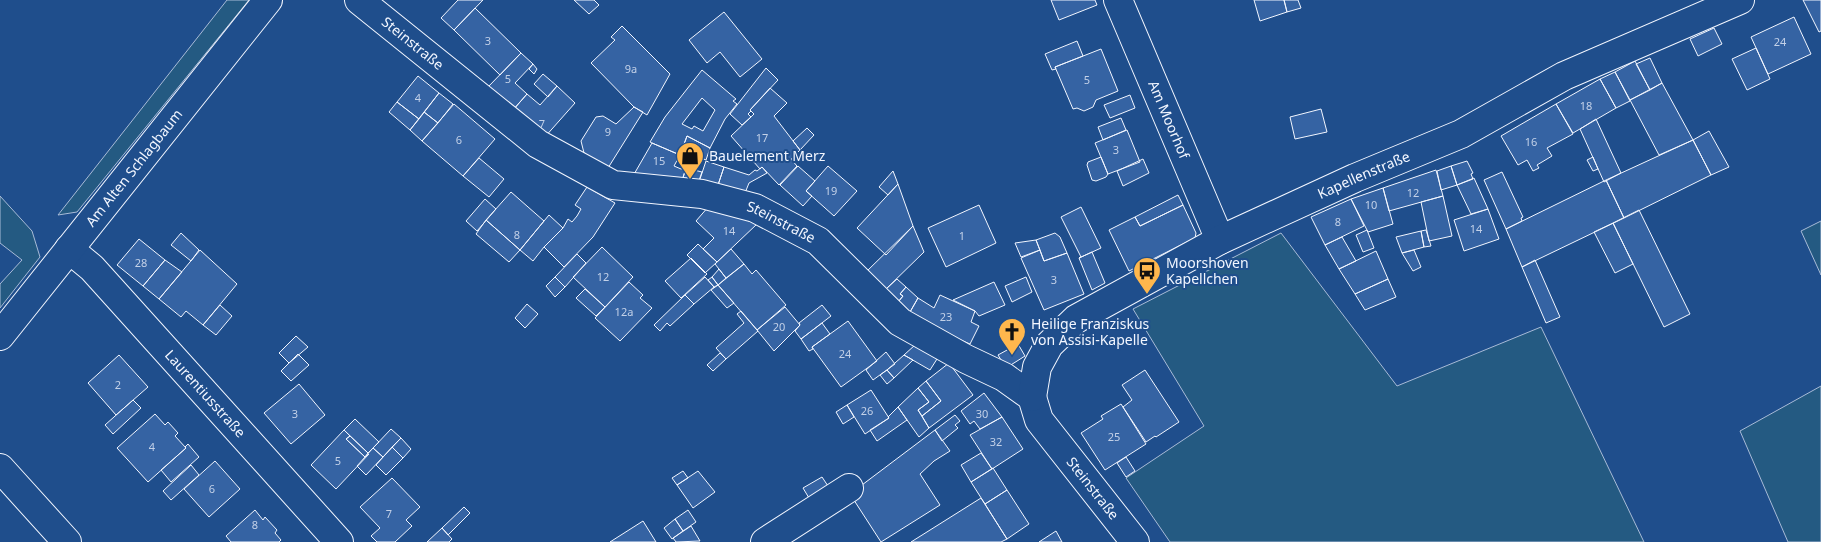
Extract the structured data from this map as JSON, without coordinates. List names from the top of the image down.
{
  "streets": {
    "street": [
      "Steinstraße",
      "Am Moorhof",
      "Am Alten Schlagbaum",
      "Kapellenstraße",
      "Laurentiusstraße"
    ]
  },
  "crossings": [
    ["Steinstraße", "Kapellenstraße"],
    ["Am Moorhof", "Kapellenstraße"],
    ["Am Alten Schlagbaum", "Laurentiusstraße"]
  ],
  "places": {
    "shop": ["Bauelement Merz"],
    "bus stop": ["Moorshoven Kapellchen"],
    "church": ["Heilige Franziskus von Assisi-Kapelle"]
  },
  "house_numbers": [
    "3",
    "24",
    "9a",
    "5",
    "5",
    "4",
    "18",
    "7",
    "9",
    "17",
    "6",
    "16",
    "3",
    "15",
    "19",
    "12",
    "10",
    "8",
    "14",
    "14",
    "8",
    "1",
    "28",
    "12",
    "3",
    "12a",
    "23",
    "20",
    "24",
    "2",
    "26",
    "3",
    "30",
    "25",
    "32",
    "4",
    "5",
    "6",
    "7",
    "8"
  ]
}
